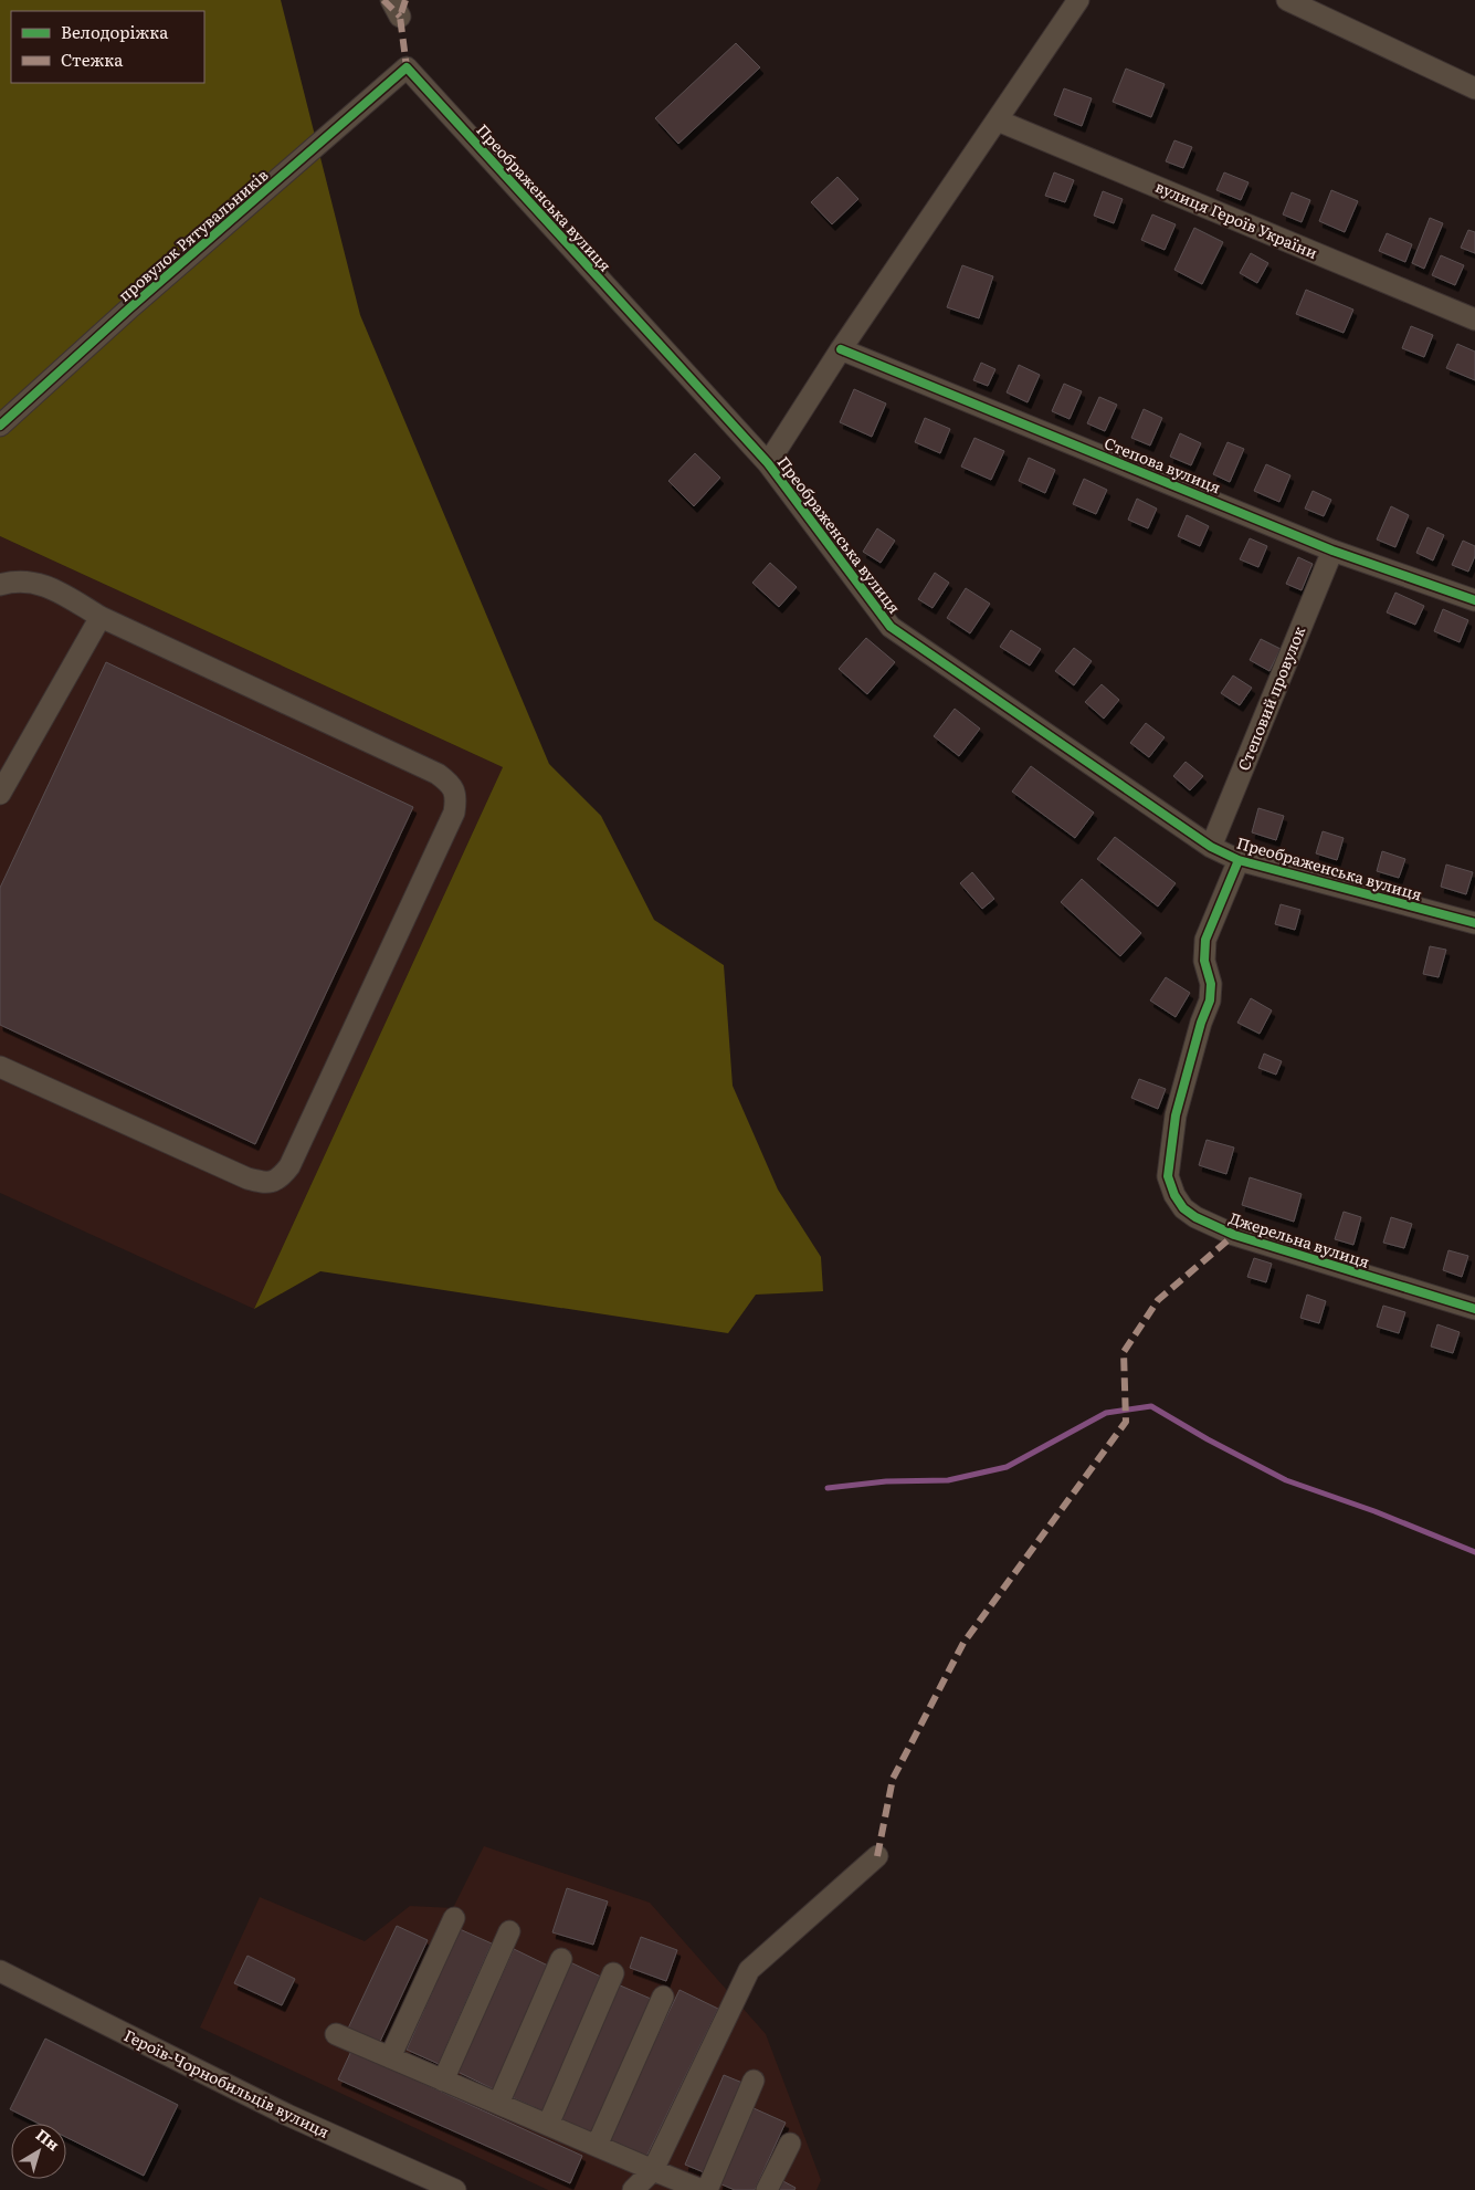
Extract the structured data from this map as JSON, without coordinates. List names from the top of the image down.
{
  "streets": {
    "street": [
      "Преображенська вулиця",
      "вулиця Героїв України",
      "провулок Рятувальників",
      "Степова вулиця",
      "Степовий провулок",
      "Джерельна вулиця",
      "Героїв-Чорнобильців вулиця"
    ]
  },
  "crossings": [
    ["Преображенська вулиця", "провулок Рятувальників"],
    ["Преображенська вулиця", "Степовий провулок"],
    ["Преображенська вулиця", "Джерельна вулиця"],
    ["Степова вулиця", "Степовий провулок"]
  ],
  "legend": ["Велодоріжка", "Стежка"],
  "north": "top right"
}
